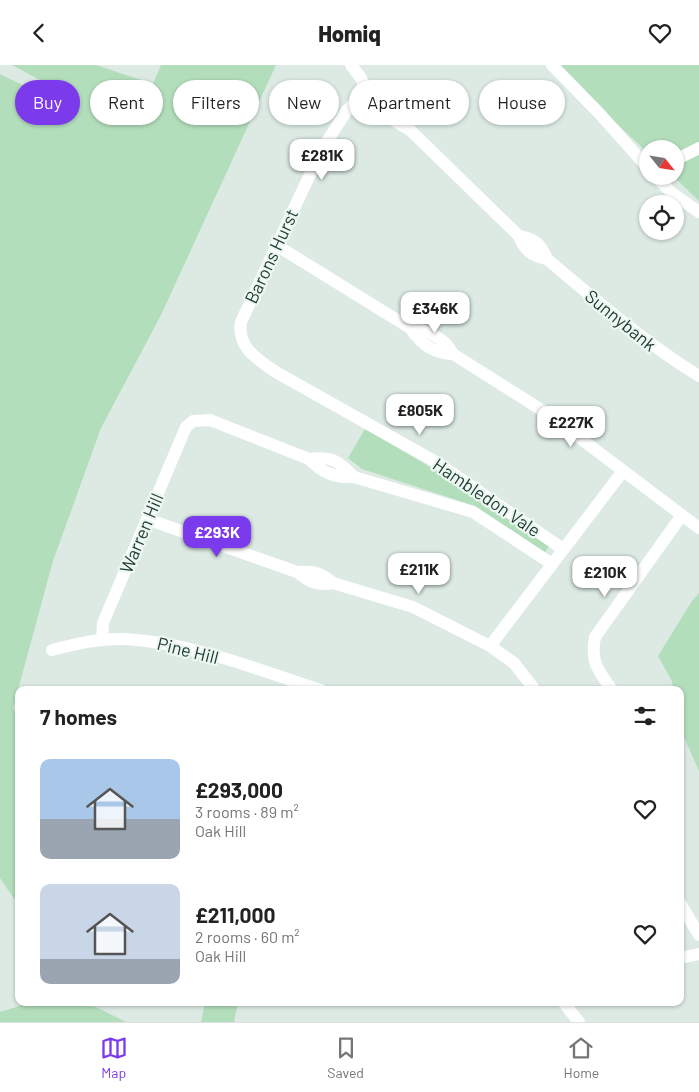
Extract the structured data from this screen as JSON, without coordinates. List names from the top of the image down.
{
  "streets": {
    "street": [
      "Barons Hurst",
      "Sunnybank",
      "Hambledon Vale",
      "Warren Hill",
      "Pine Hill"
    ]
  },
  "crossings": [
    ["Barons Hurst", "Hambledon Vale"],
    ["Warren Hill", "Pine Hill"]
  ],
  "north": "bottom right",
  "page": {
    "header": "Homiq",
    "chip": [
      "Buy",
      "Rent",
      "Filters",
      "New",
      "Apartment",
      "House"
    ],
    "price": [
      "£281K",
      "£346K",
      "£805K",
      "£227K",
      "£293K",
      "£211K",
      "£210K"
    ],
    "heading": "7 homes",
    "list": [
      {
        "name": "£293,000",
        "note": "3 rooms · 89 m² · Oak Hill"
      },
      {
        "name": "£211,000",
        "note": "2 rooms · 60 m² · Oak Hill"
      }
    ],
    "tabs": ["Map", "Saved", "Home"]
  }
}
